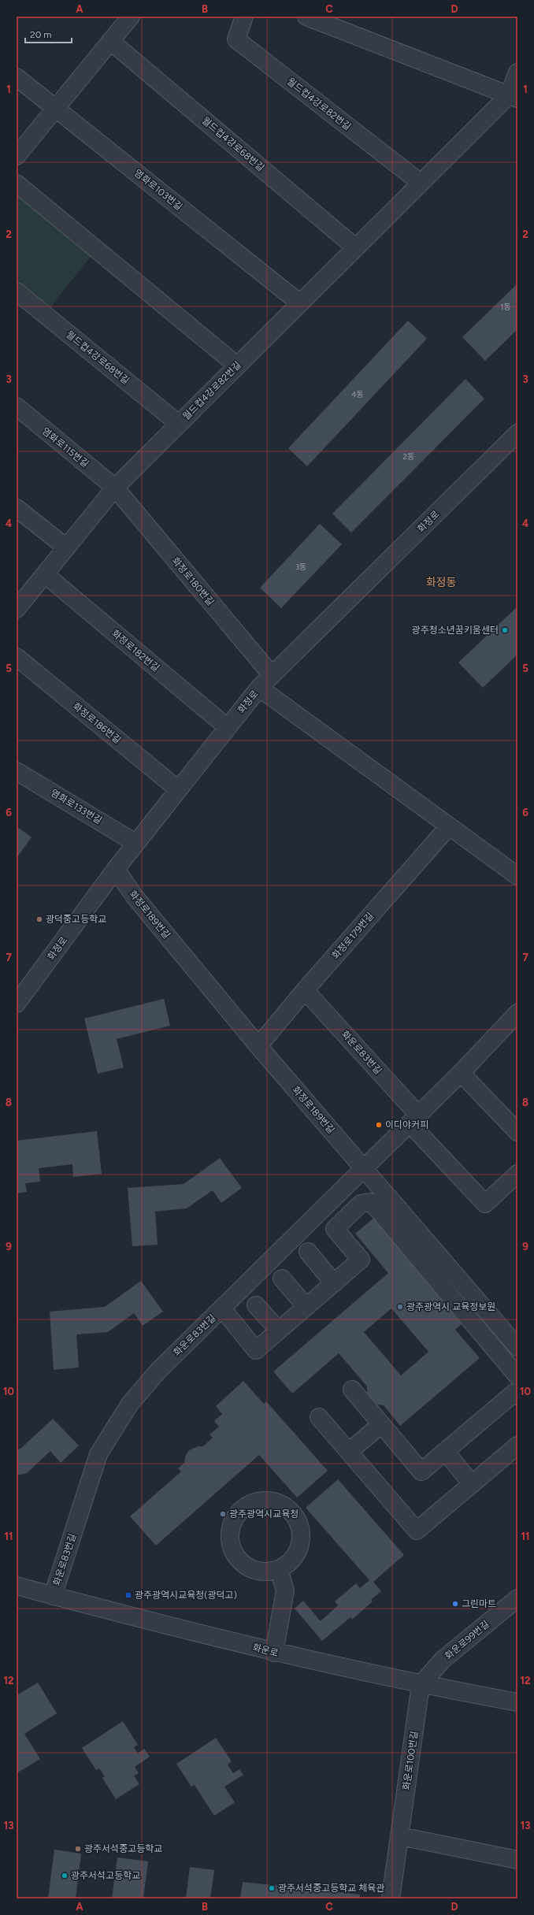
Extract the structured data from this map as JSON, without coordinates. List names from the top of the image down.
{
  "streets": {
    "street": [
      "월드컵4강로82번길",
      "월드컵4강로68번길",
      "염화로103번길",
      "염화로115번길",
      "화정로",
      "화정로180번길",
      "화정로182번길",
      "화정로186번길",
      "염화로133번길",
      "화정로189번길",
      "화정로179번길",
      "화운로83번길",
      "화운로99번길",
      "화운로",
      "화운로100번길"
    ]
  },
  "crossings": [
    ["월드컵4강로82번길", "월드컵4강로68번길"],
    ["월드컵4강로82번길", "염화로103번길"],
    ["월드컵4강로82번길", "염화로115번길"],
    ["월드컵4강로82번길", "화정로180번길"],
    ["월드컵4강로82번길", "화정로182번길"],
    ["염화로115번길", "화정로180번길"],
    ["화정로", "화정로180번길"],
    ["화정로", "화정로182번길"],
    ["화정로", "화정로186번길"],
    ["화정로", "염화로133번길"],
    ["화정로", "화정로189번길"],
    ["화정로189번길", "화정로179번길"],
    ["화정로189번길", "화운로83번길"],
    ["화정로179번길", "화운로83번길"],
    ["화운로83번길", "화운로"],
    ["화운로99번길", "화운로"],
    ["화운로99번길", "화운로100번길"],
    ["화운로", "화운로100번길"]
  ],
  "districts": ["화정동"],
  "places": {
    "other": [
      "광주청소년꿈키움센터",
      "광덕중고등학교",
      "이디야커피",
      "광주광역시 교육정보원",
      "광주광역시교육청",
      "그린마트",
      "광주서석중고등학교",
      "광주서석고등학교",
      "광주서석중고등학교 체육관"
    ],
    "transit": ["광주광역시교육청(광덕고)"]
  },
  "house_numbers": [
    "1동",
    "4동",
    "2동",
    "3동"
  ],
  "scale_bar": "20 m",
  "grid": {
    "columns": [
      "A",
      "B",
      "C",
      "D"
    ],
    "rows": [
      "1",
      "2",
      "3",
      "4",
      "5",
      "6",
      "7",
      "8",
      "9",
      "10",
      "11",
      "12",
      "13"
    ]
  }
}
